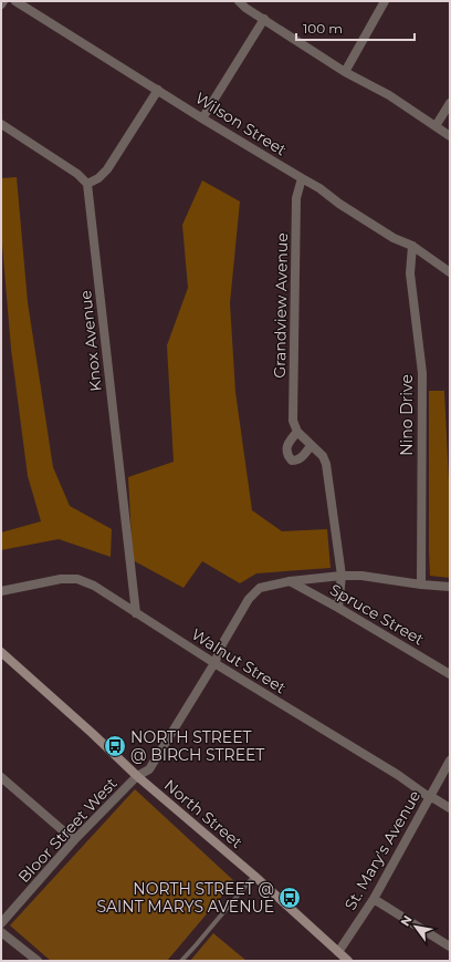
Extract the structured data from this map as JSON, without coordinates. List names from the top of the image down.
{
  "streets": {
    "main road": ["North Street"],
    "street": [
      "Wilson Street",
      "Grandview Avenue",
      "Knox Avenue",
      "Nino Drive",
      "Spruce Street",
      "Walnut Street",
      "Bloor Street West",
      "St. Mary's Avenue"
    ]
  },
  "crossings": [
    ["Wilson Street", "Grandview Avenue"],
    ["Wilson Street", "Nino Drive"],
    ["Knox Avenue", "Walnut Street"],
    ["Nino Drive", "Bloor Street West"],
    ["Spruce Street", "Bloor Street West"],
    ["Walnut Street", "Bloor Street West"],
    ["Walnut Street", "St. Mary's Avenue"],
    ["North Street", "Bloor Street West"],
    ["North Street", "St. Mary's Avenue"]
  ],
  "places": {
    "bus stop": ["NORTH STREET @ BIRCH STREET", "NORTH STREET @ SAINT MARYS AVENUE"]
  },
  "scale_bar": "100 m",
  "north": "top left"
}
